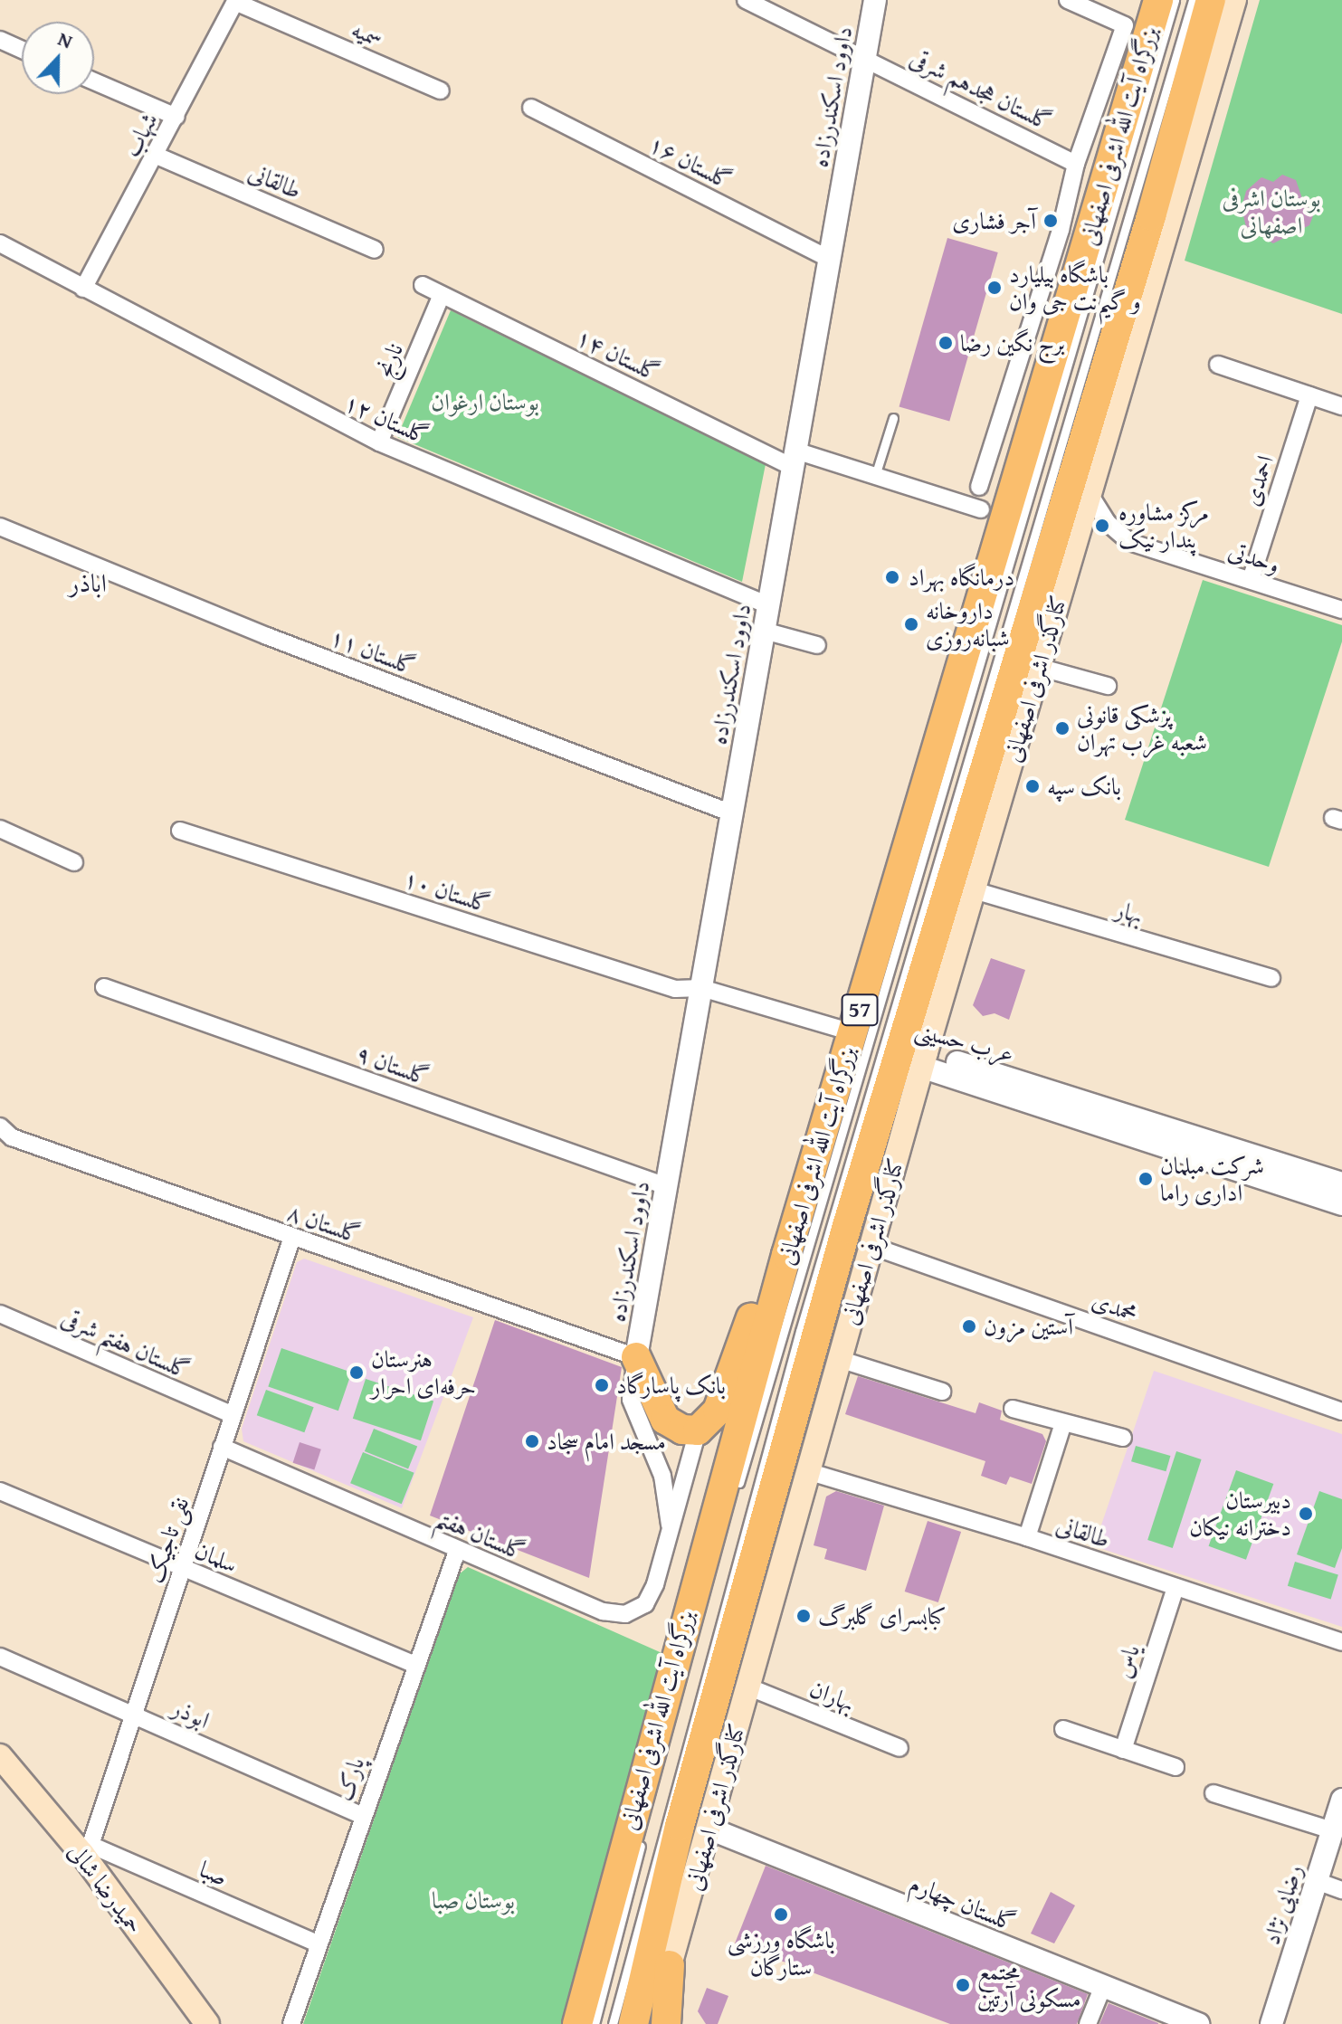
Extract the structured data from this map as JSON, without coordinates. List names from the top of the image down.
{
  "streets": {
    "highway": ["بزرگراه آیت الله اشرفی اصفهانی", "57"],
    "main road": ["کنارگذر اشرفی اصفهانی", "حمیدرضا شالی"],
    "street": [
      "سمیه",
      "گلستان هجدهم شرقی",
      "داوود اسکندرزاده",
      "شهاب",
      "گلستان ۱۶",
      "طالقانی",
      "گلستان ۱۴",
      "نارنج",
      "گلستان ۱۲",
      "احمدی",
      "وحدتی",
      "گلستان ۱۱",
      "گلستان ۱۰",
      "بهار",
      "عرب حسینی",
      "گلستان ۹",
      "گلستان ٨",
      "محمدی",
      "گلستان هفتم شرقی",
      "گلستان هفتم",
      "نقی تاجیک",
      "سلمان",
      "یاس",
      "بهاران",
      "ابوذر",
      "پارک",
      "صبا",
      "گلستان چهارم",
      "رضایی نژاد"
    ]
  },
  "crossings": [
    ["سمیه", "شهاب"],
    ["گلستان هجدهم شرقی", "داوود اسکندرزاده"],
    ["داوود اسکندرزاده", "گلستان ۱۶"],
    ["داوود اسکندرزاده", "گلستان ۱۴"],
    ["داوود اسکندرزاده", "گلستان ۱۲"],
    ["داوود اسکندرزاده", "گلستان ۱۱"],
    ["داوود اسکندرزاده", "گلستان ۱۰"],
    ["داوود اسکندرزاده", "گلستان ۹"],
    ["داوود اسکندرزاده", "گلستان ٨"],
    ["شهاب", "طالقانی"],
    ["شهاب", "گلستان ۱۲"],
    ["بزرگراه آیت الله اشرفی اصفهانی", "کنارگذر اشرفی اصفهانی"],
    ["بزرگراه آیت الله اشرفی اصفهانی", "گلستان ۱۰"],
    ["بزرگراه آیت الله اشرفی اصفهانی", "عرب حسینی"],
    ["طالقانی", "کنارگذر اشرفی اصفهانی"],
    ["طالقانی", "یاس"],
    ["گلستان ۱۴", "نارنج"],
    ["نارنج", "گلستان ۱۲"],
    ["احمدی", "وحدتی"],
    ["وحدتی", "کنارگذر اشرفی اصفهانی"],
    ["کنارگذر اشرفی اصفهانی", "بهار"],
    ["کنارگذر اشرفی اصفهانی", "عرب حسینی"],
    ["کنارگذر اشرفی اصفهانی", "محمدی"],
    ["کنارگذر اشرفی اصفهانی", "بهاران"],
    ["کنارگذر اشرفی اصفهانی", "گلستان چهارم"],
    ["گلستان ٨", "نقی تاجیک"],
    ["گلستان هفتم شرقی", "نقی تاجیک"],
    ["گلستان هفتم", "نقی تاجیک"],
    ["گلستان هفتم", "پارک"],
    ["نقی تاجیک", "سلمان"],
    ["نقی تاجیک", "ابوذر"],
    ["نقی تاجیک", "صبا"],
    ["نقی تاجیک", "حمیدرضا شالی"],
    ["سلمان", "پارک"],
    ["ابوذر", "پارک"],
    ["پارک", "صبا"],
    ["صبا", "حمیدرضا شالی"]
  ],
  "districts": ["اباذر"],
  "parks": ["بوستان اشرفی اصفهانی", "بوستان ارغوان", "بوستان صبا"],
  "places": [
    "آجر فشاری",
    "باشگاه بیلیارد و گیم‌نت جی وان",
    "برج نگین رضا",
    "مرکز مشاوره پندار نیک",
    "درمانگاه بهراد",
    "داروخانه شبانه‌روزی",
    "پزشکی قانونی شعبه غرب تهران",
    "بانک سپه",
    "شرکت مبلمان اداری راما",
    "آستین مزون",
    "هنرستان حرفه‌ای احرار",
    "بانک پاسارگاد",
    "مسجد امام سجاد",
    "دبیرستان دخترانه نیکان",
    "کبابسرای گلبرگ",
    "باشگاه ورزشی ستارگان",
    "مجتمع مسکونی آرتین"
  ],
  "north": "top"
}
